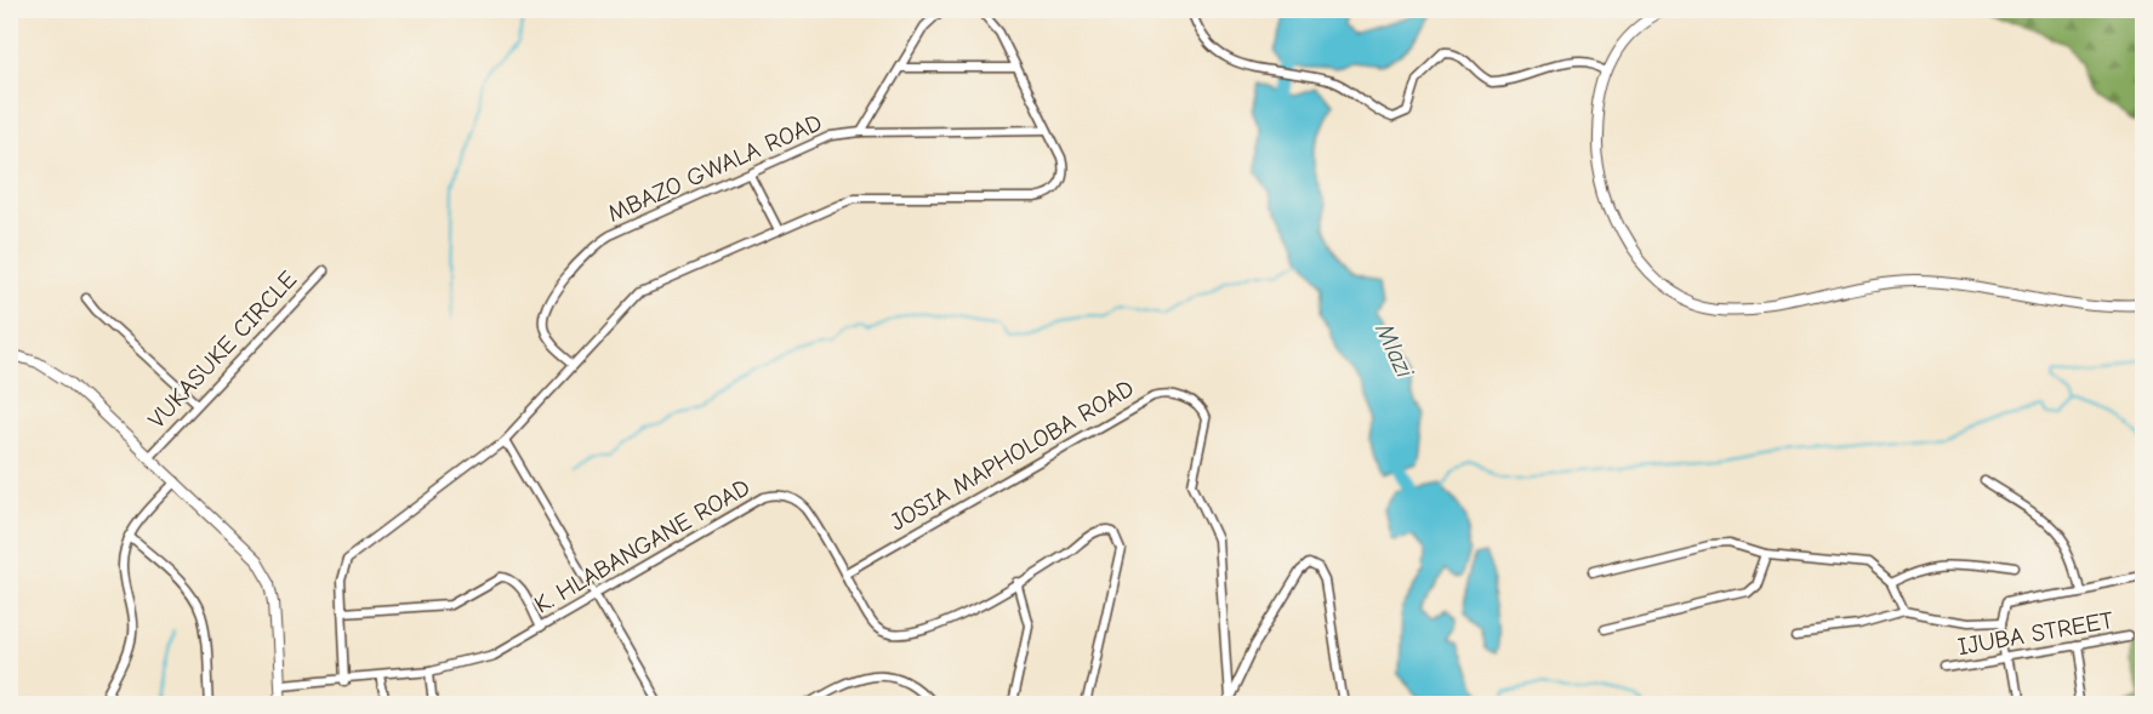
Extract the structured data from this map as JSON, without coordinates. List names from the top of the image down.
{
  "streets": {
    "street": [
      "MBAZO GWALA ROAD",
      "VUKASUKE CIRCLE",
      "JOSIA MAPHOLOBA ROAD",
      "K. HLABANGANE ROAD",
      "IJUBA STREET"
    ]
  },
  "crossings": [
    ["JOSIA MAPHOLOBA ROAD", "K. HLABANGANE ROAD"]
  ],
  "water": ["Mlazi"]
}
